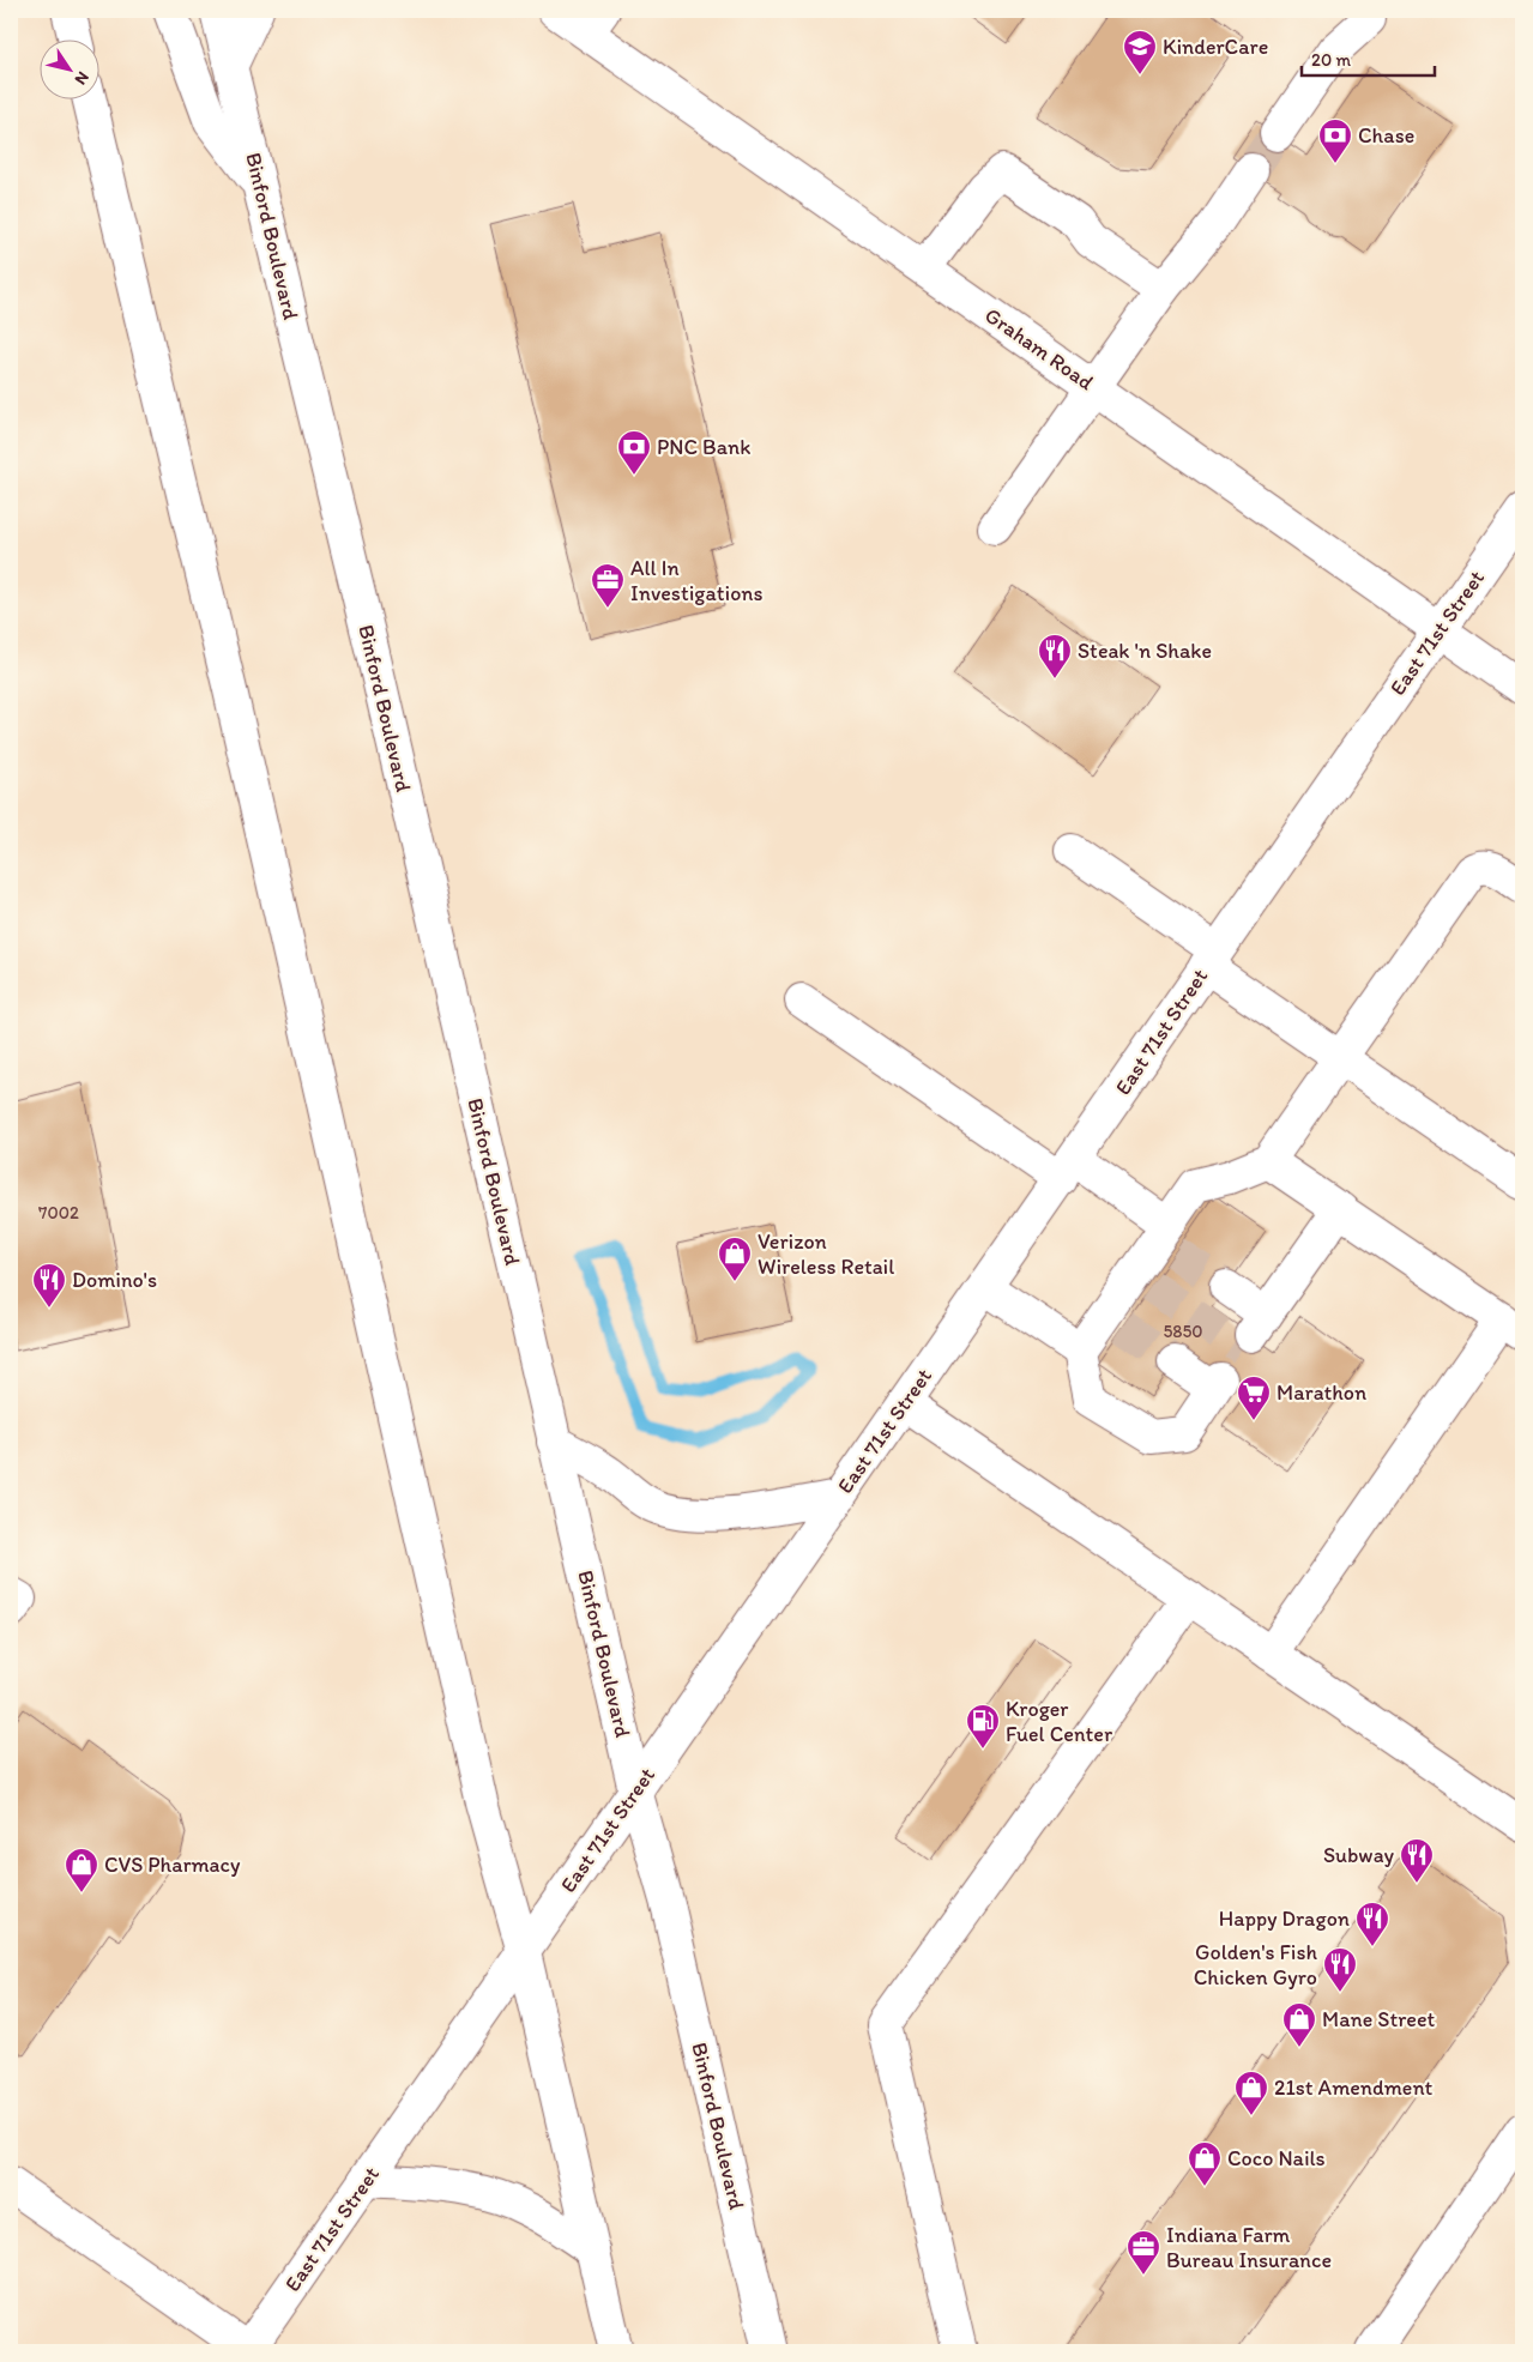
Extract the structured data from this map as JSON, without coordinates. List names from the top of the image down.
{
  "streets": {
    "main road": ["Binford Boulevard", "Graham Road", "East 71st Street"]
  },
  "crossings": [
    ["Binford Boulevard", "East 71st Street"],
    ["Graham Road", "East 71st Street"]
  ],
  "places": {
    "school or university": ["KinderCare"],
    "bank": ["Chase", "PNC Bank"],
    "office": ["All In Investigations", "Indiana Farm Bureau Insurance"],
    "restaurant": [
      "Steak 'n Shake",
      "Domino's",
      "Subway",
      "Happy Dragon",
      "Golden's Fish Chicken Gyro"
    ],
    "shop": [
      "Verizon Wireless Retail",
      "CVS Pharmacy",
      "Mane Street",
      "21st Amendment",
      "Coco Nails"
    ],
    "supermarket": ["Marathon"],
    "fuel station": ["Kroger Fuel Center"]
  },
  "house_numbers": ["7002", "5850"],
  "scale_bar": "20 m",
  "north": "bottom right"
}
